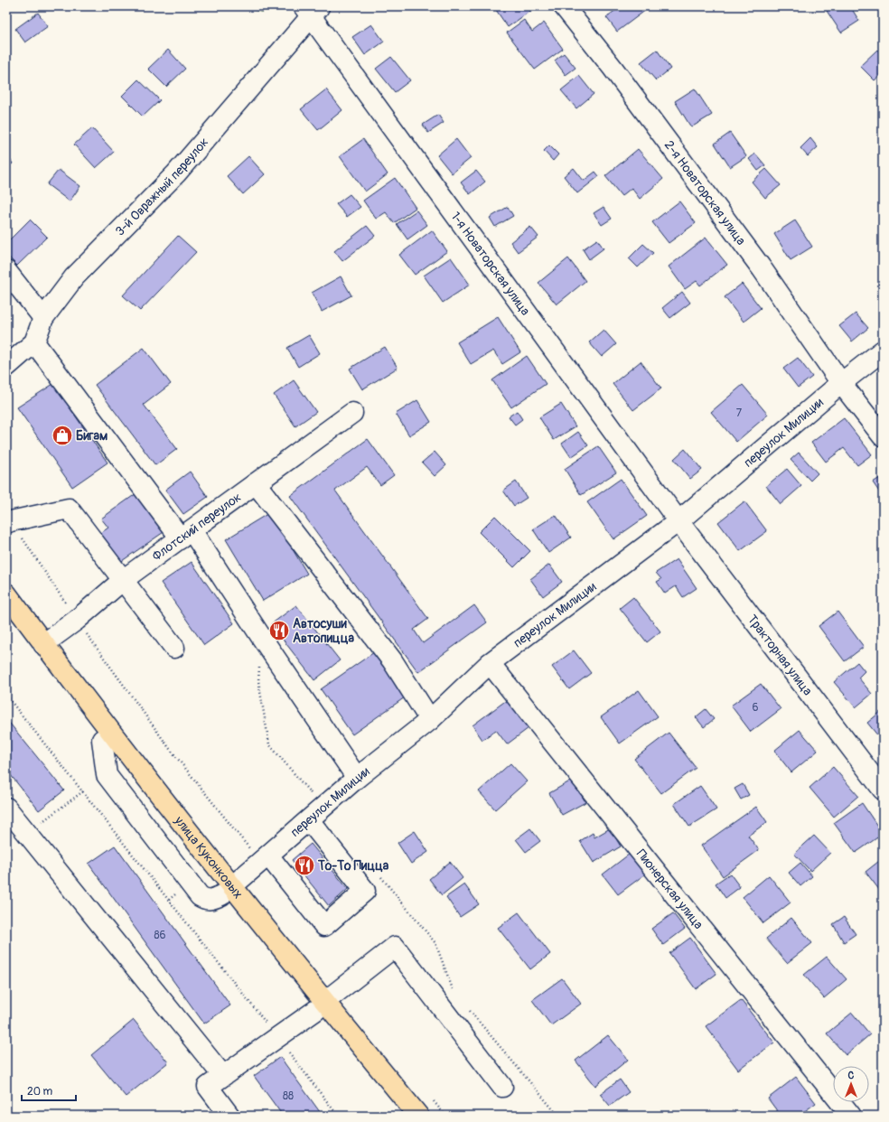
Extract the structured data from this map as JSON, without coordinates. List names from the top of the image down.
{
  "streets": {
    "main road": ["улица Куконковых"],
    "street": [
      "3-й Овражный переулок",
      "2-я Новаторская улица",
      "1-я Новаторская улица",
      "переулок Милиции",
      "Флотский переулок",
      "Тракторная улица",
      "Пионерская улица"
    ]
  },
  "crossings": [
    ["3-й Овражный переулок", "1-я Новаторская улица"],
    ["2-я Новаторская улица", "переулок Милиции"],
    ["1-я Новаторская улица", "переулок Милиции"],
    ["1-я Новаторская улица", "Тракторная улица"],
    ["переулок Милиции", "Тракторная улица"],
    ["переулок Милиции", "улица Куконковых"],
    ["переулок Милиции", "Пионерская улица"],
    ["Флотский переулок", "улица Куконковых"]
  ],
  "places": {
    "shop": ["Бигам"],
    "restaurant": ["Автосуши Автопицца", "То-То Пицца"]
  },
  "house_numbers": [
    "7",
    "6",
    "86",
    "88"
  ],
  "scale_bar": "20 m",
  "north": "top"
}
